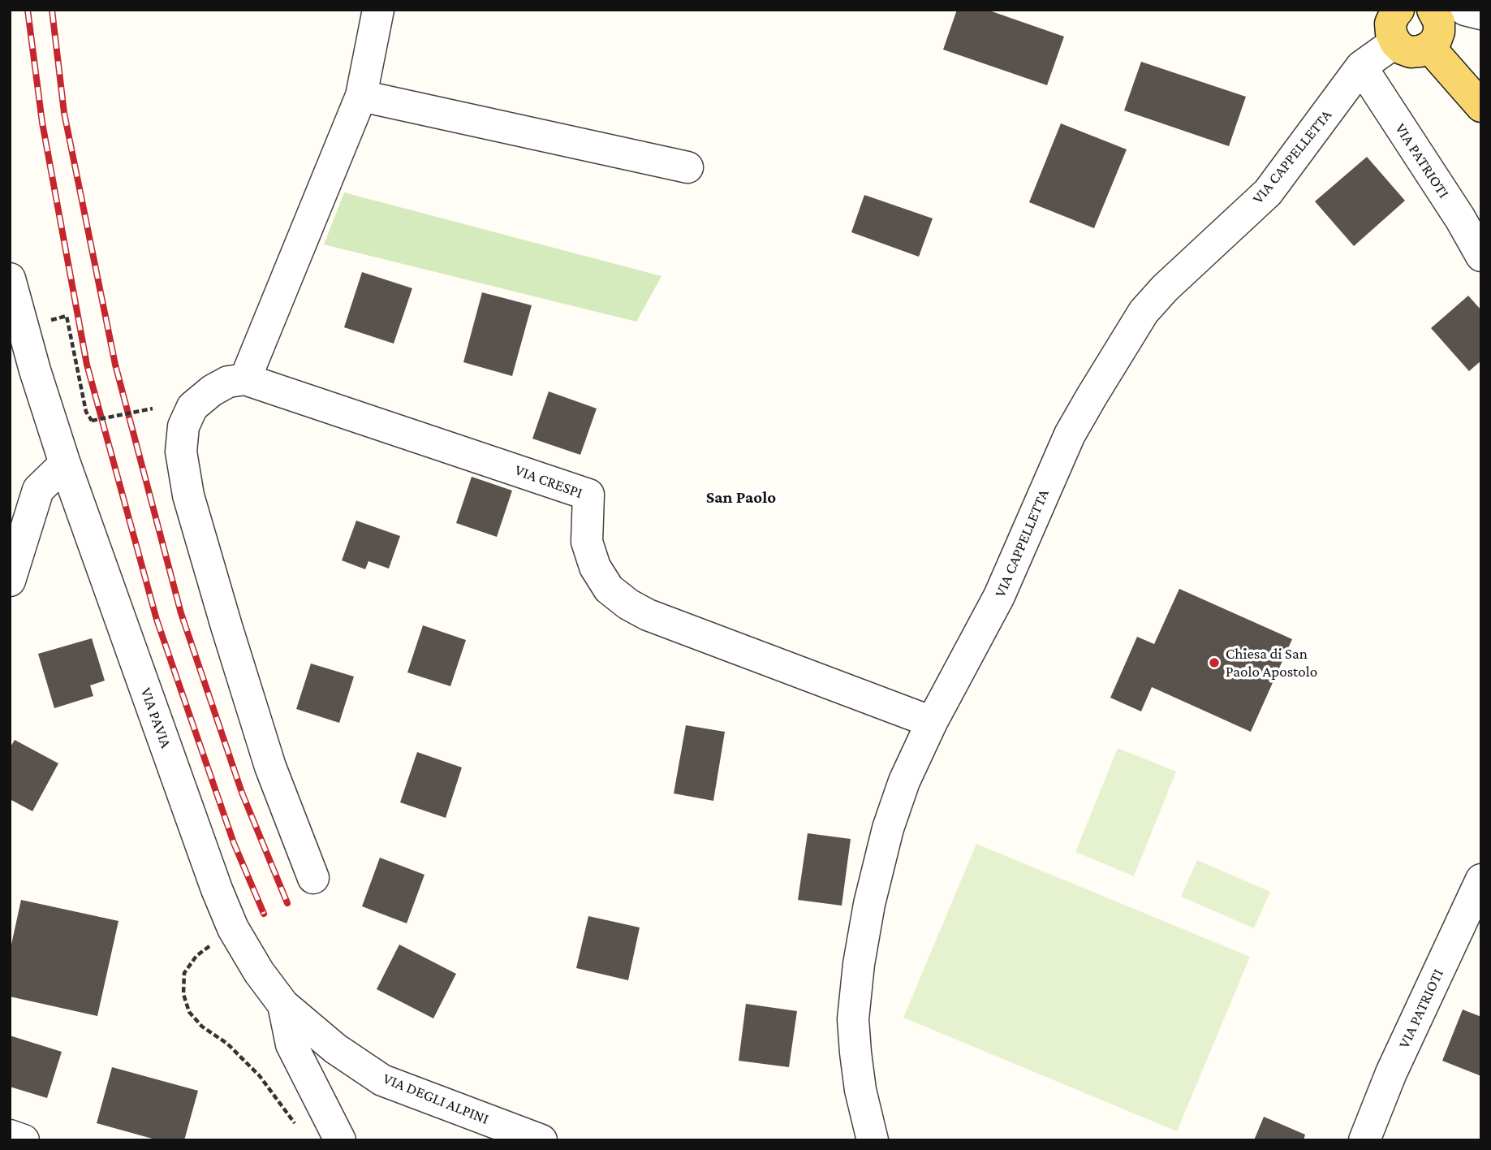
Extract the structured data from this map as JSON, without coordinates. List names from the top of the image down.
{
  "streets": {
    "street": [
      "VIA CAPPELLETTA",
      "VIA PATRIOTI",
      "VIA CRESPI",
      "VIA PAVIA",
      "VIA DEGLI ALPINI"
    ]
  },
  "crossings": [
    ["VIA CAPPELLETTA", "VIA PATRIOTI"],
    ["VIA CAPPELLETTA", "VIA CRESPI"],
    ["VIA PAVIA", "VIA DEGLI ALPINI"]
  ],
  "districts": ["San Paolo"],
  "places": ["Chiesa di San Paolo Apostolo"]
}
